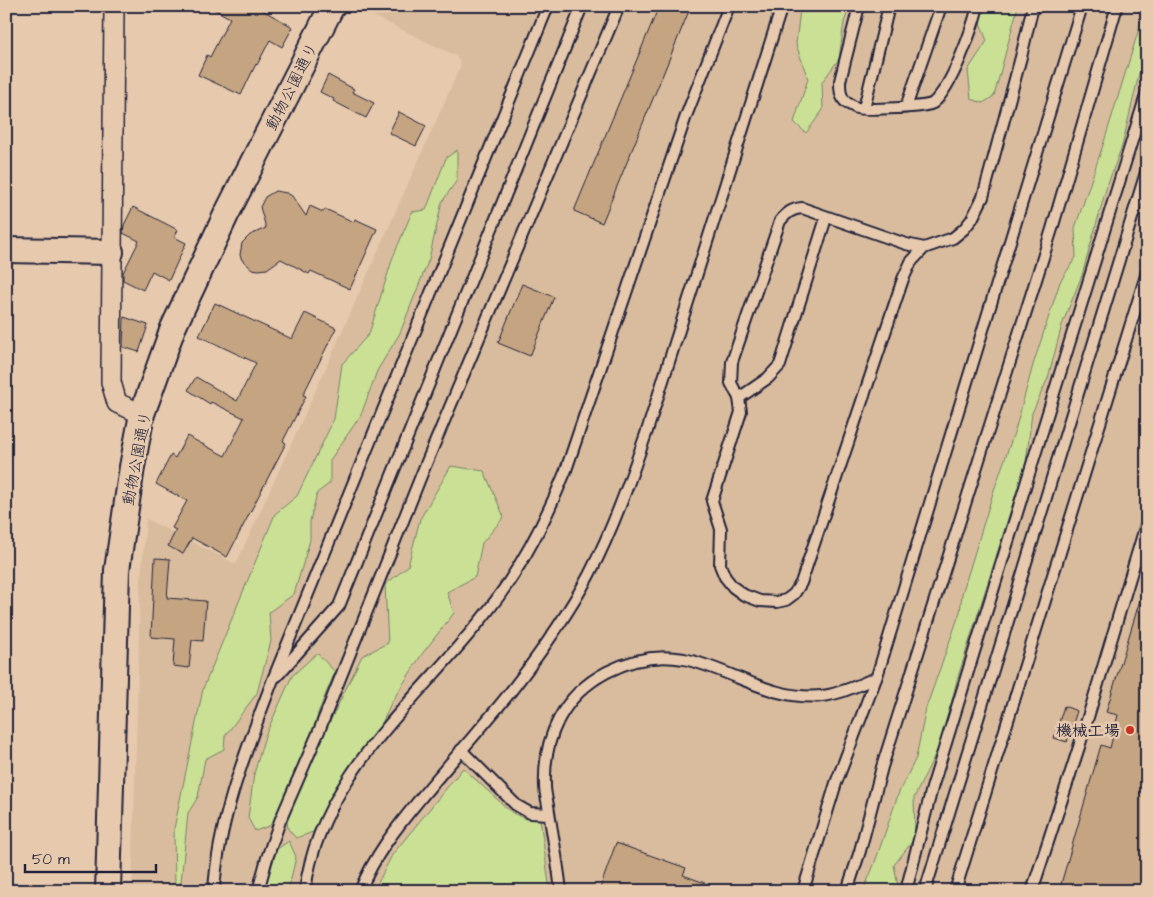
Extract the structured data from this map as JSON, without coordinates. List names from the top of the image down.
{
  "streets": {
    "street": ["動物公園通り"]
  },
  "places": ["機械工場"],
  "scale_bar": "50 m"
}
